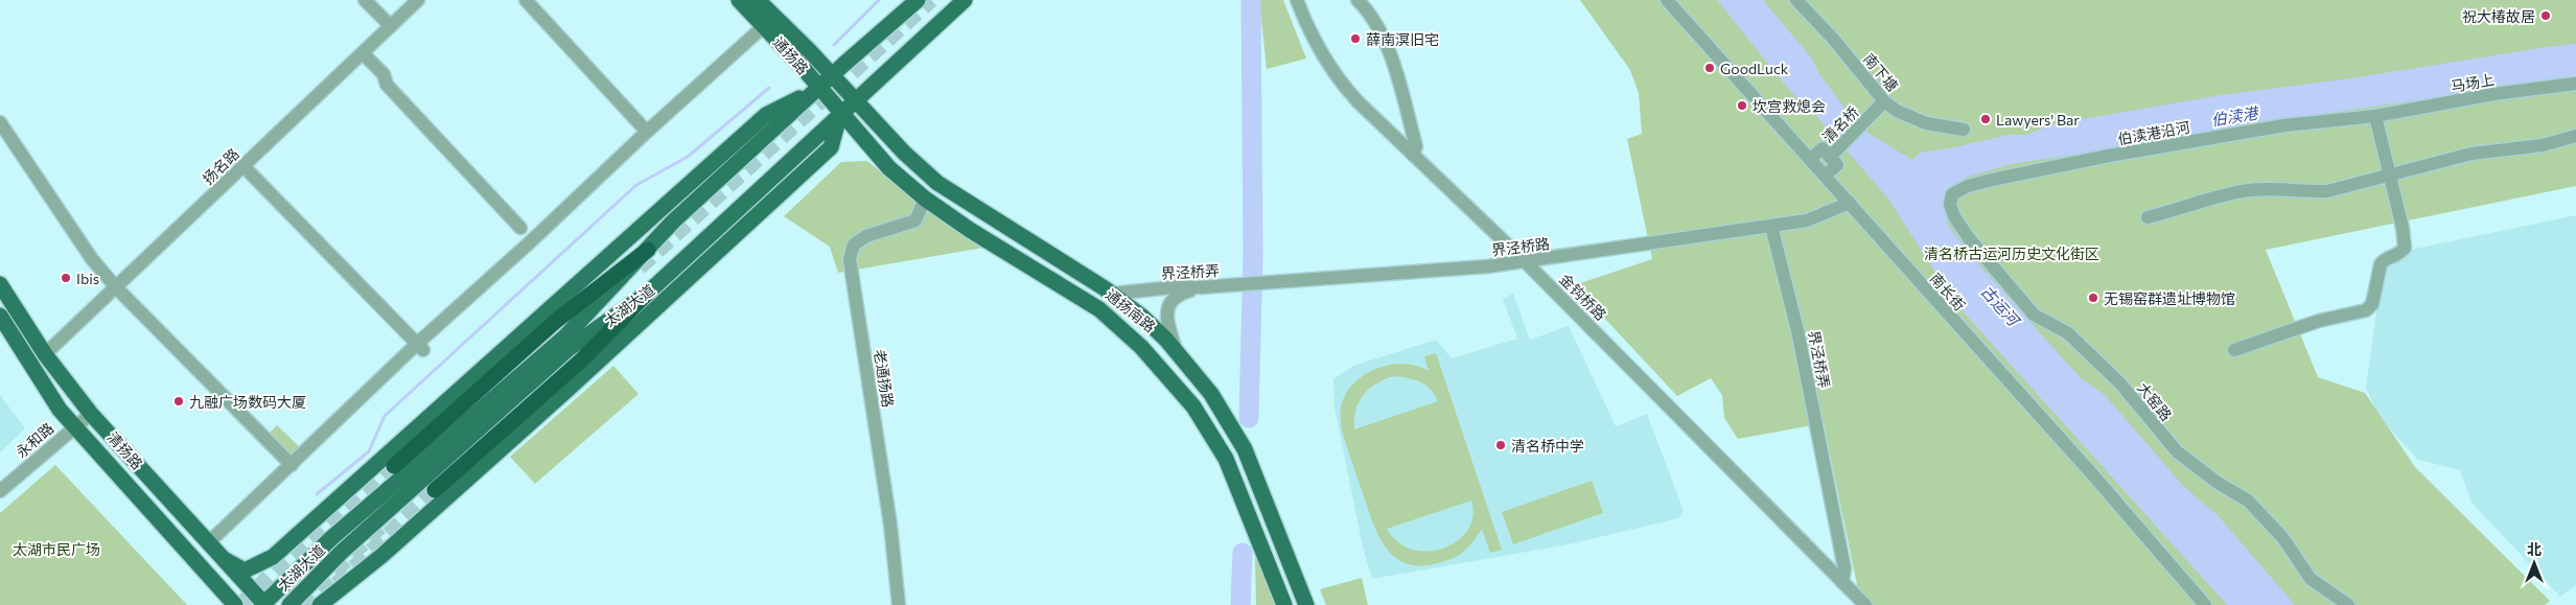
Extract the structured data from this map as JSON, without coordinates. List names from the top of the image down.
{
  "streets": {
    "main road": [
      "通扬路",
      "太湖大道",
      "通扬南路",
      "清扬路"
    ],
    "street": [
      "南下塘",
      "马场上",
      "清名桥",
      "伯渎港沿河",
      "扬名路",
      "界泾桥路",
      "界泾桥弄",
      "南长街",
      "金钩桥路",
      "老通扬路",
      "大窑路",
      "永和路"
    ]
  },
  "crossings": [
    ["通扬路", "太湖大道"],
    ["通扬路", "通扬南路"],
    ["南下塘", "清名桥"],
    ["马场上", "伯渎港沿河"],
    ["伯渎港沿河", "大窑路"],
    ["扬名路", "清扬路"],
    ["界泾桥路", "界泾桥弄"],
    ["界泾桥路", "金钩桥路"],
    ["界泾桥弄", "金钩桥路"],
    ["界泾桥弄", "通扬南路"],
    ["太湖大道", "通扬南路"],
    ["太湖大道", "清扬路"],
    ["通扬南路", "老通扬路"],
    ["永和路", "清扬路"]
  ],
  "water": ["伯渎港", "古运河"],
  "parks": ["清名桥古运河历史文化街区", "太湖市民广场"],
  "places": [
    "祝大椿故居",
    "薛南溟旧宅",
    "GoodLuck",
    "坎宫救熄会",
    "Lawyers' Bar",
    "Ibis",
    "无锡窑群遗址博物馆",
    "九融广场数码大厦",
    "清名桥中学"
  ],
  "north": "top"
}
